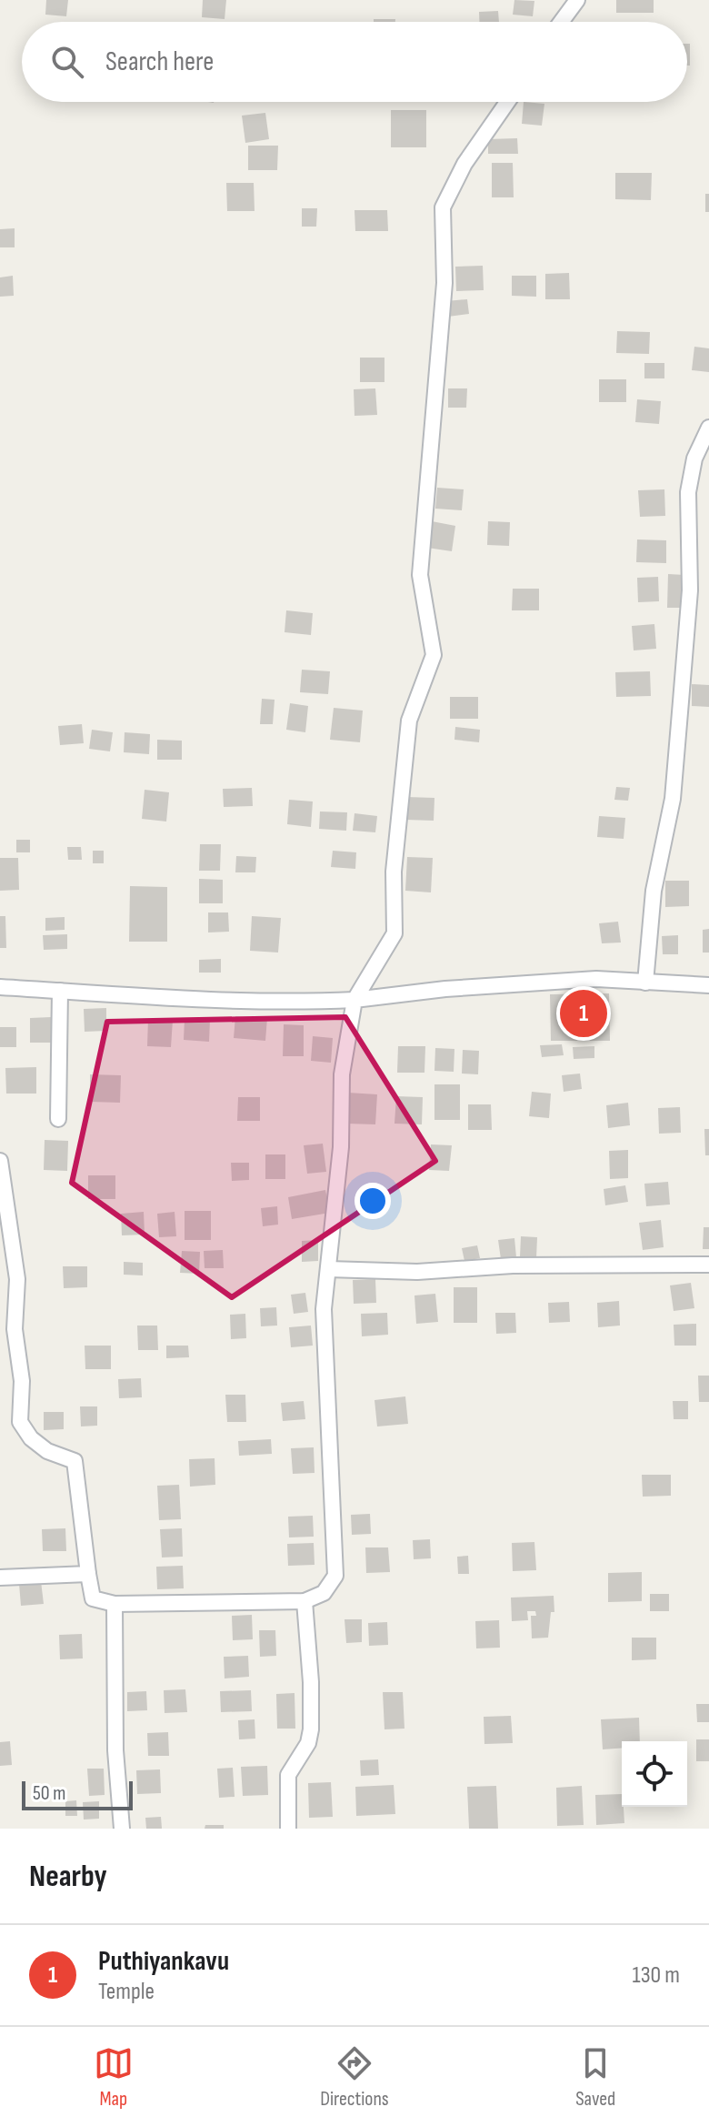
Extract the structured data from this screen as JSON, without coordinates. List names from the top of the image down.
{
  "scale_bar": "50 m",
  "page": {
    "search": "Search here",
    "pins": "1",
    "scale": "50 m",
    "heading": "Nearby",
    "list": [
      {
        "mark": "1",
        "name": "Puthiyankavu",
        "note": "Temple",
        "value": "130 m"
      }
    ],
    "nav": ["Map", "Directions", "Saved"]
  }
}
